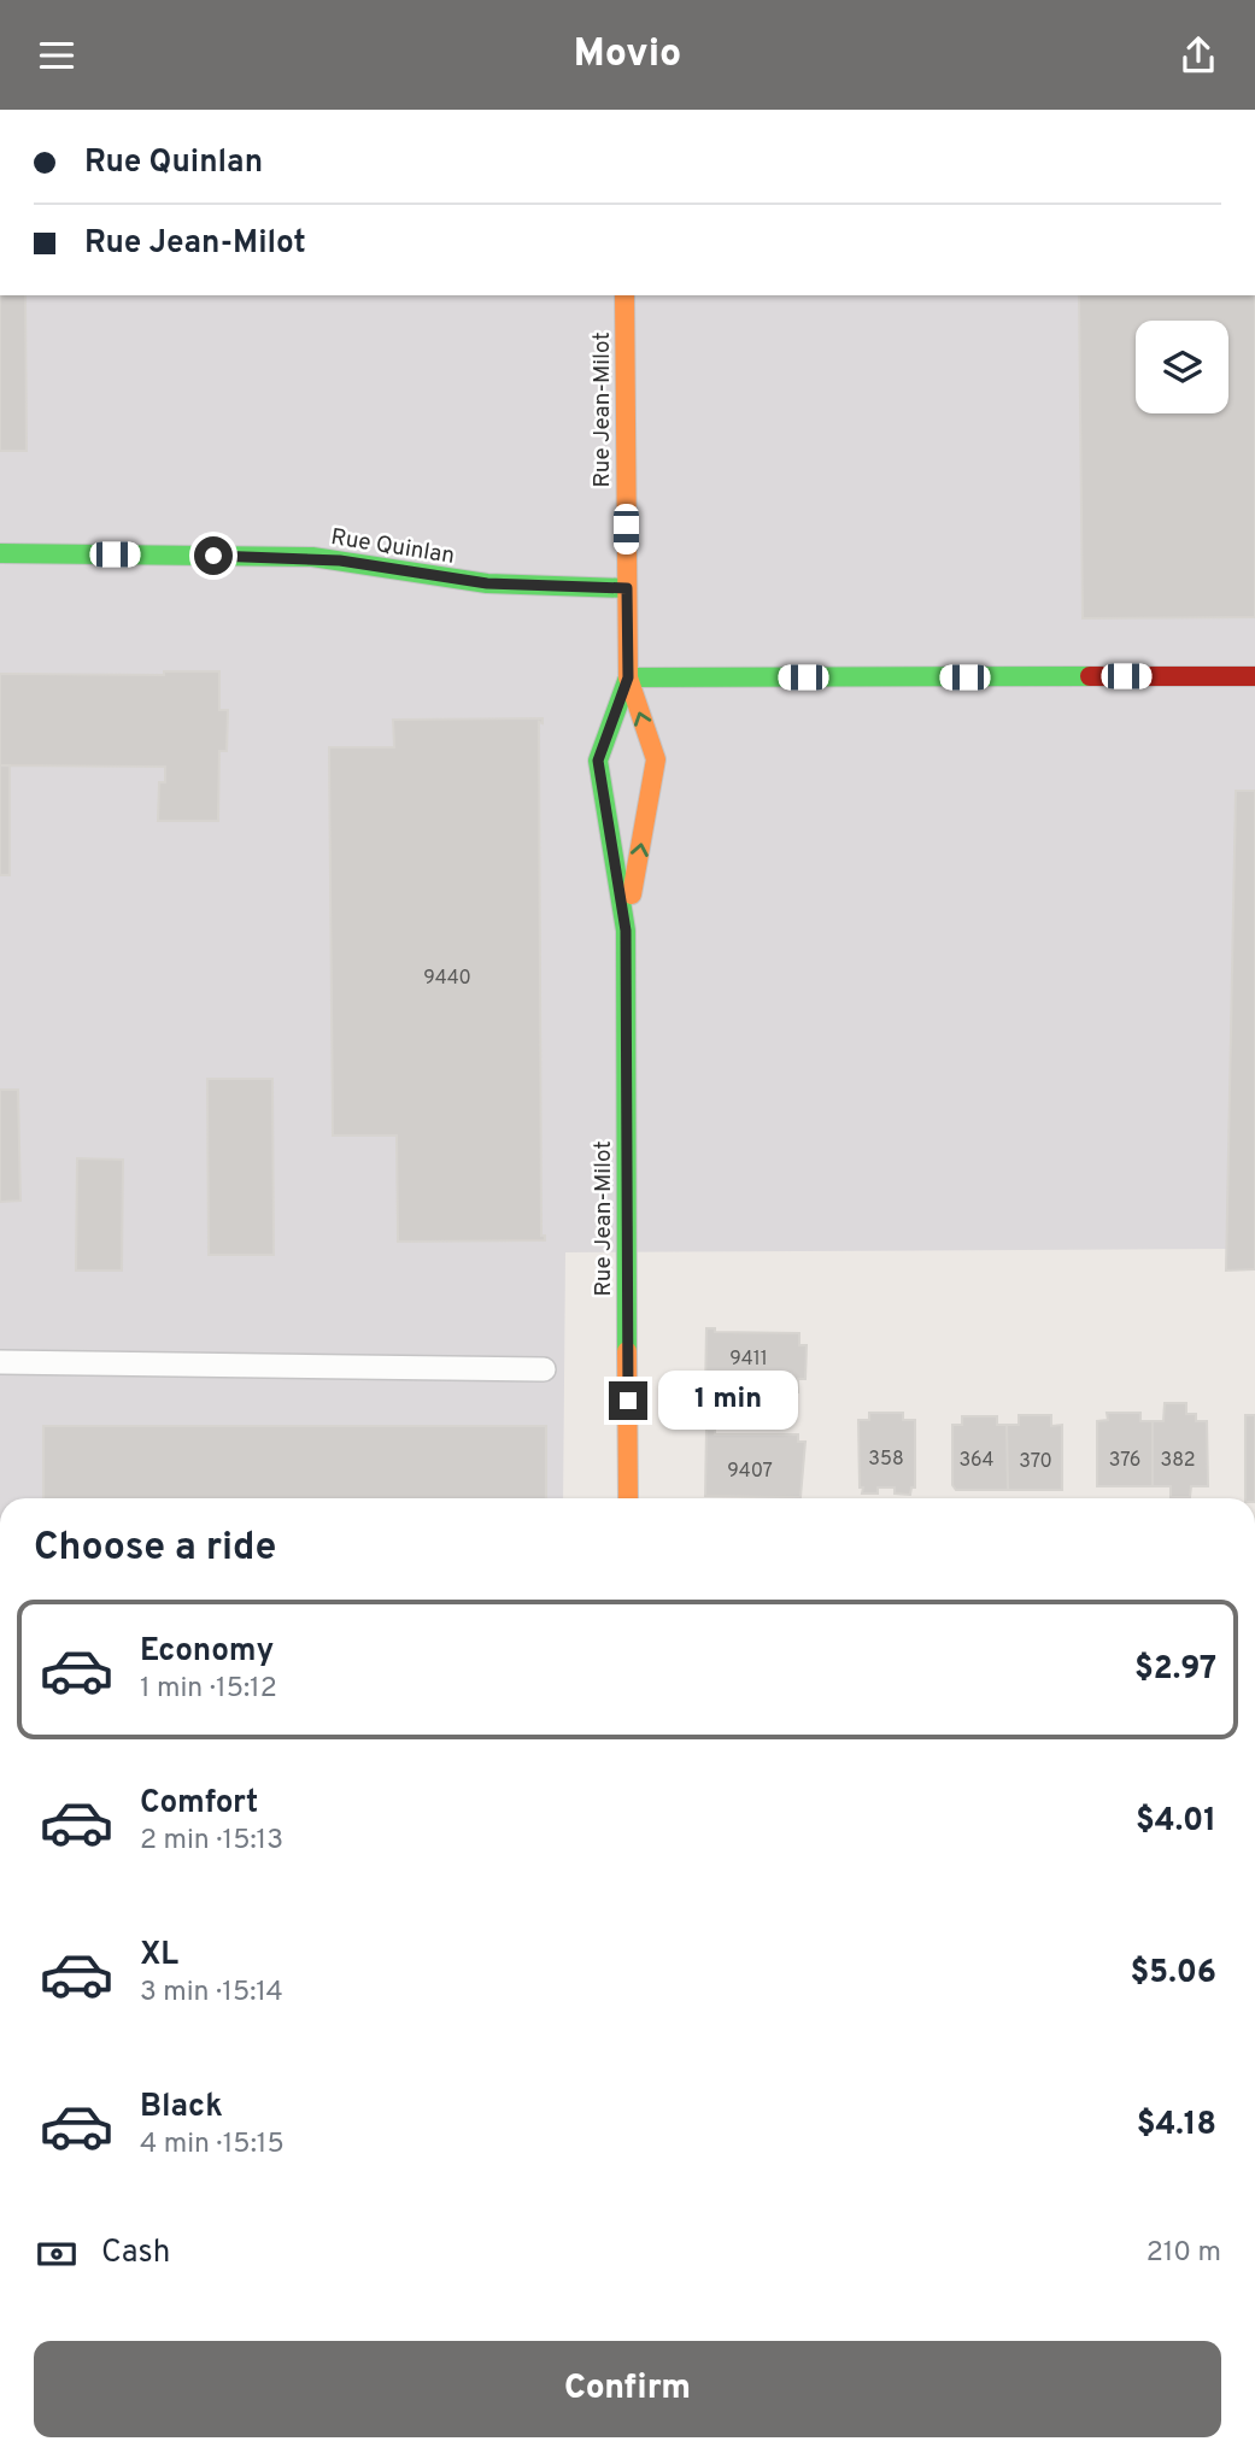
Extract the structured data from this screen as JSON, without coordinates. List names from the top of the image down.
{
  "streets": {
    "street": ["Rue Jean-Milot", "Rue Quinlan"]
  },
  "crossings": [
    ["Rue Jean-Milot", "Rue Quinlan"]
  ],
  "house_numbers": [
    "9440",
    "9411",
    "358",
    "364",
    "376",
    "382",
    "370",
    "9407"
  ],
  "page": {
    "header": "Movio",
    "banner": ["Rue Quinlan", "Rue Jean-Milot"],
    "bubble": "1 min",
    "heading": "Choose a ride",
    "list": [
      {
        "name": "Economy",
        "note": "1 min · 15:12",
        "value": "$2.97"
      },
      {
        "name": "Comfort",
        "note": "2 min · 15:13",
        "value": "$4.01"
      },
      {
        "name": "XL",
        "note": "3 min · 15:14",
        "value": "$5.06"
      },
      {
        "name": "Black",
        "note": "4 min · 15:15",
        "value": "$4.18"
      }
    ],
    "pay": ["Cash", "210 m"],
    "buttons": "Confirm"
  }
}
